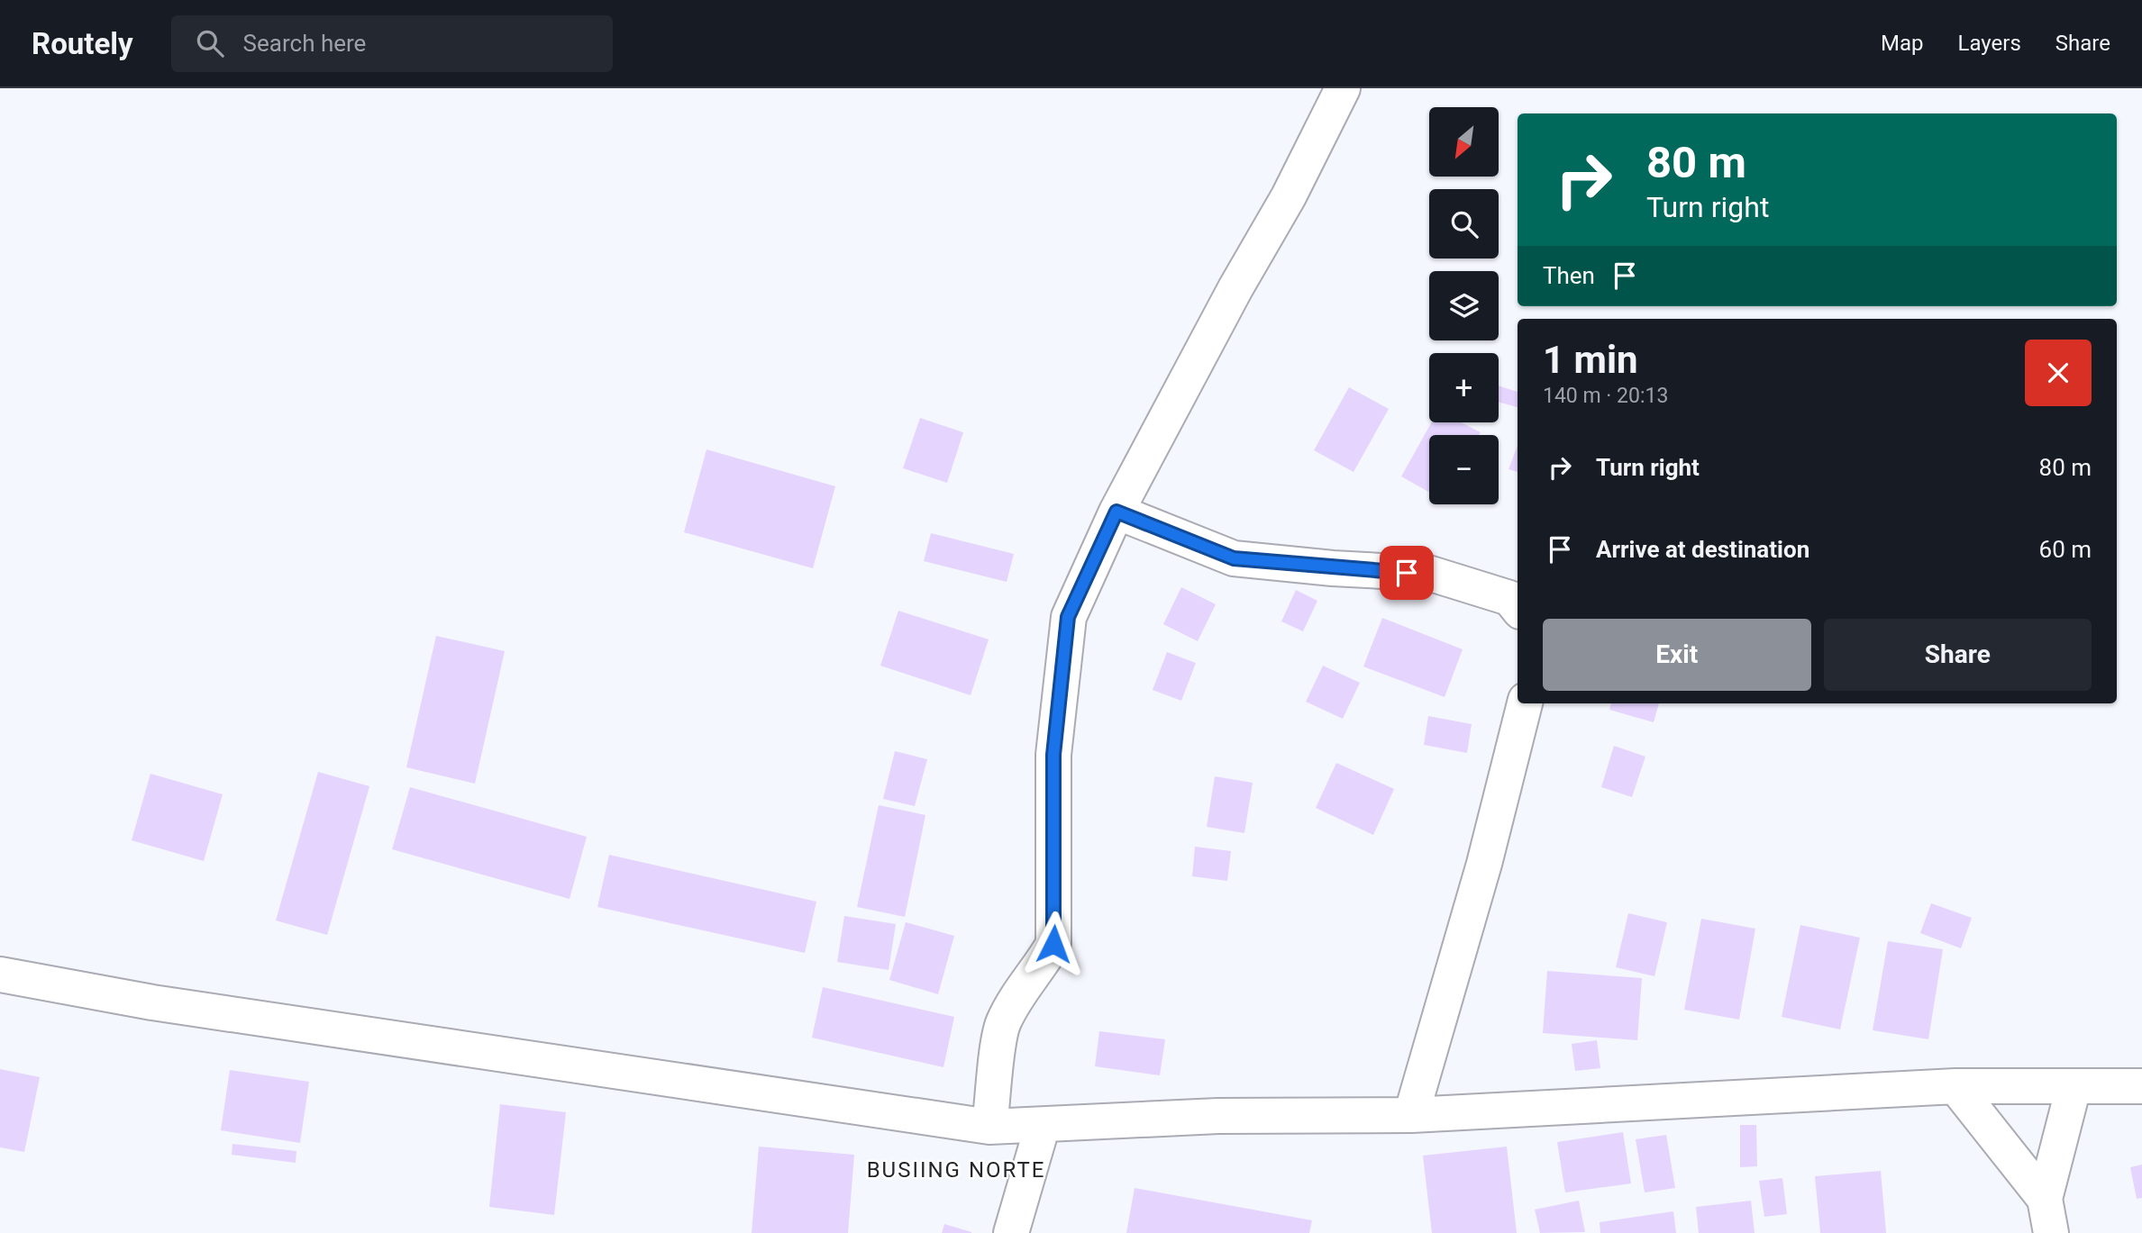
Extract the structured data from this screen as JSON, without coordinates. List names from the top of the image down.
{
  "districts": ["BUSIING NORTE"],
  "north": "bottom left",
  "page": {
    "header": "Routely",
    "search": "Search here",
    "nav": ["Map", "Layers", "Share"],
    "map_buttons": ["+", "−"],
    "turn": ["80 m", "Turn right"],
    "then": "Then",
    "heading": ["1 min", "140 m · 20:13"],
    "list": [
      {
        "name": "Turn right",
        "value": "80 m"
      },
      {
        "name": "Arrive at destination",
        "value": "60 m"
      }
    ],
    "buttons": ["Exit", "Share"]
  }
}
